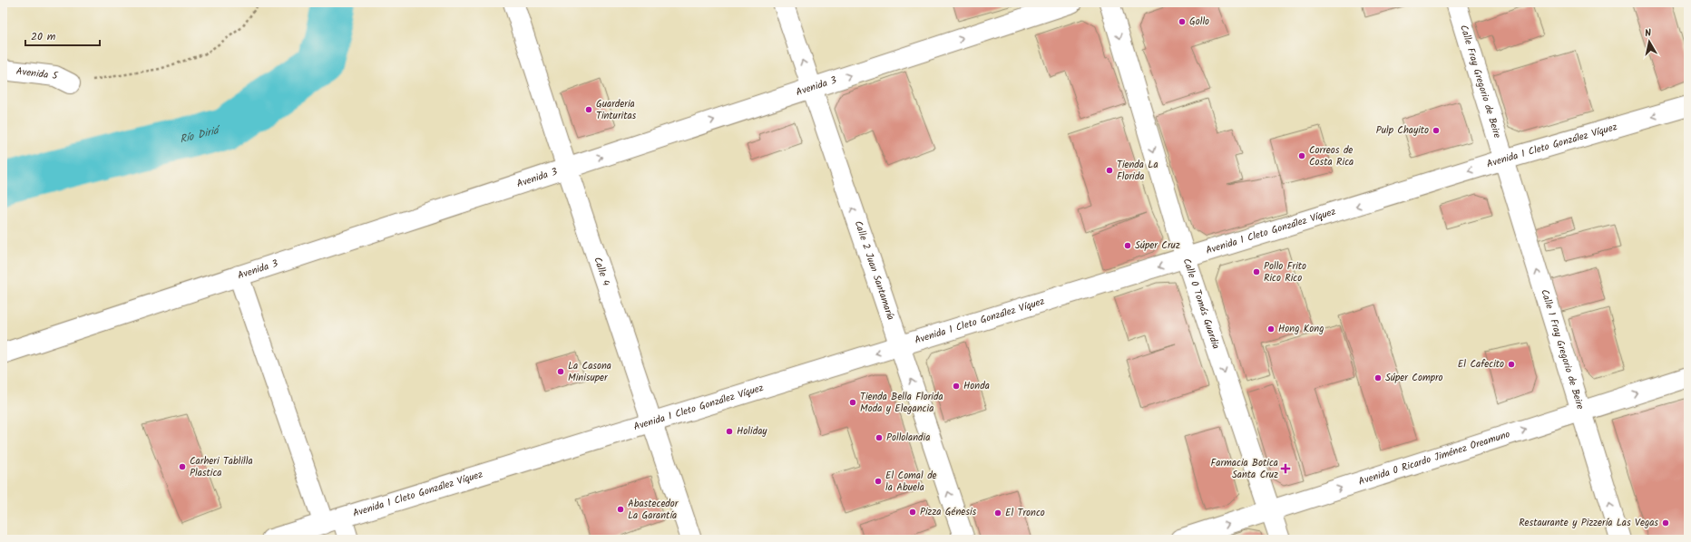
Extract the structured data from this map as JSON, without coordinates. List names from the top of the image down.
{
  "streets": {
    "street": [
      "Avenida 5",
      "Calle Fray Gregorio de Beire",
      "Avenida 3",
      "Avenida 1 Cleto González Víquez",
      "Calle 4",
      "Calle 2 Juan Santamaría",
      "Calle 0 Tomás Guardia",
      "Calle 1 Fray Gregorio de Beire",
      "Avenida 0 Ricardo Jiménez Oreamuno"
    ]
  },
  "crossings": [
    ["Calle Fray Gregorio de Beire", "Avenida 1 Cleto González Víquez"],
    ["Calle Fray Gregorio de Beire", "Calle 1 Fray Gregorio de Beire"],
    ["Avenida 3", "Calle 4"],
    ["Avenida 3", "Calle 2 Juan Santamaría"],
    ["Avenida 1 Cleto González Víquez", "Calle 4"],
    ["Avenida 1 Cleto González Víquez", "Calle 2 Juan Santamaría"],
    ["Avenida 1 Cleto González Víquez", "Calle 0 Tomás Guardia"],
    ["Avenida 1 Cleto González Víquez", "Calle 1 Fray Gregorio de Beire"],
    ["Calle 0 Tomás Guardia", "Avenida 0 Ricardo Jiménez Oreamuno"],
    ["Calle 1 Fray Gregorio de Beire", "Avenida 0 Ricardo Jiménez Oreamuno"]
  ],
  "one_way": [
    "Avenida 3",
    "Avenida 1 Cleto González Víquez",
    "Calle 2 Juan Santamaría",
    "Calle 0 Tomás Guardia",
    "Calle 1 Fray Gregorio de Beire",
    "Avenida 0 Ricardo Jiménez Oreamuno"
  ],
  "water": ["Río Diriá"],
  "places": {
    "other": [
      "Gollo",
      "Guarderia Tinturitas",
      "Pulp Chayito",
      "Correos de Costa Rica",
      "Tienda La Florida",
      "Súper Cruz",
      "Pollo Frito Rico Rico",
      "Hong Kong",
      "El Cafecito",
      "La Casona Minisuper",
      "Súper Compro",
      "Honda",
      "Tienda Bella Florida Moda y Elegancia",
      "Holiday",
      "Pollolandia",
      "Carheri Tablilla Plastica",
      "El Comal de la Abuela",
      "Abastecedor La Garantía",
      "Pizza Génesis",
      "El Tronco",
      "Restaurante y Pizzería Las Vegas"
    ],
    "health": ["Farmacia Botica Santa Cruz"]
  },
  "scale_bar": "20 m",
  "north": "top"
}
